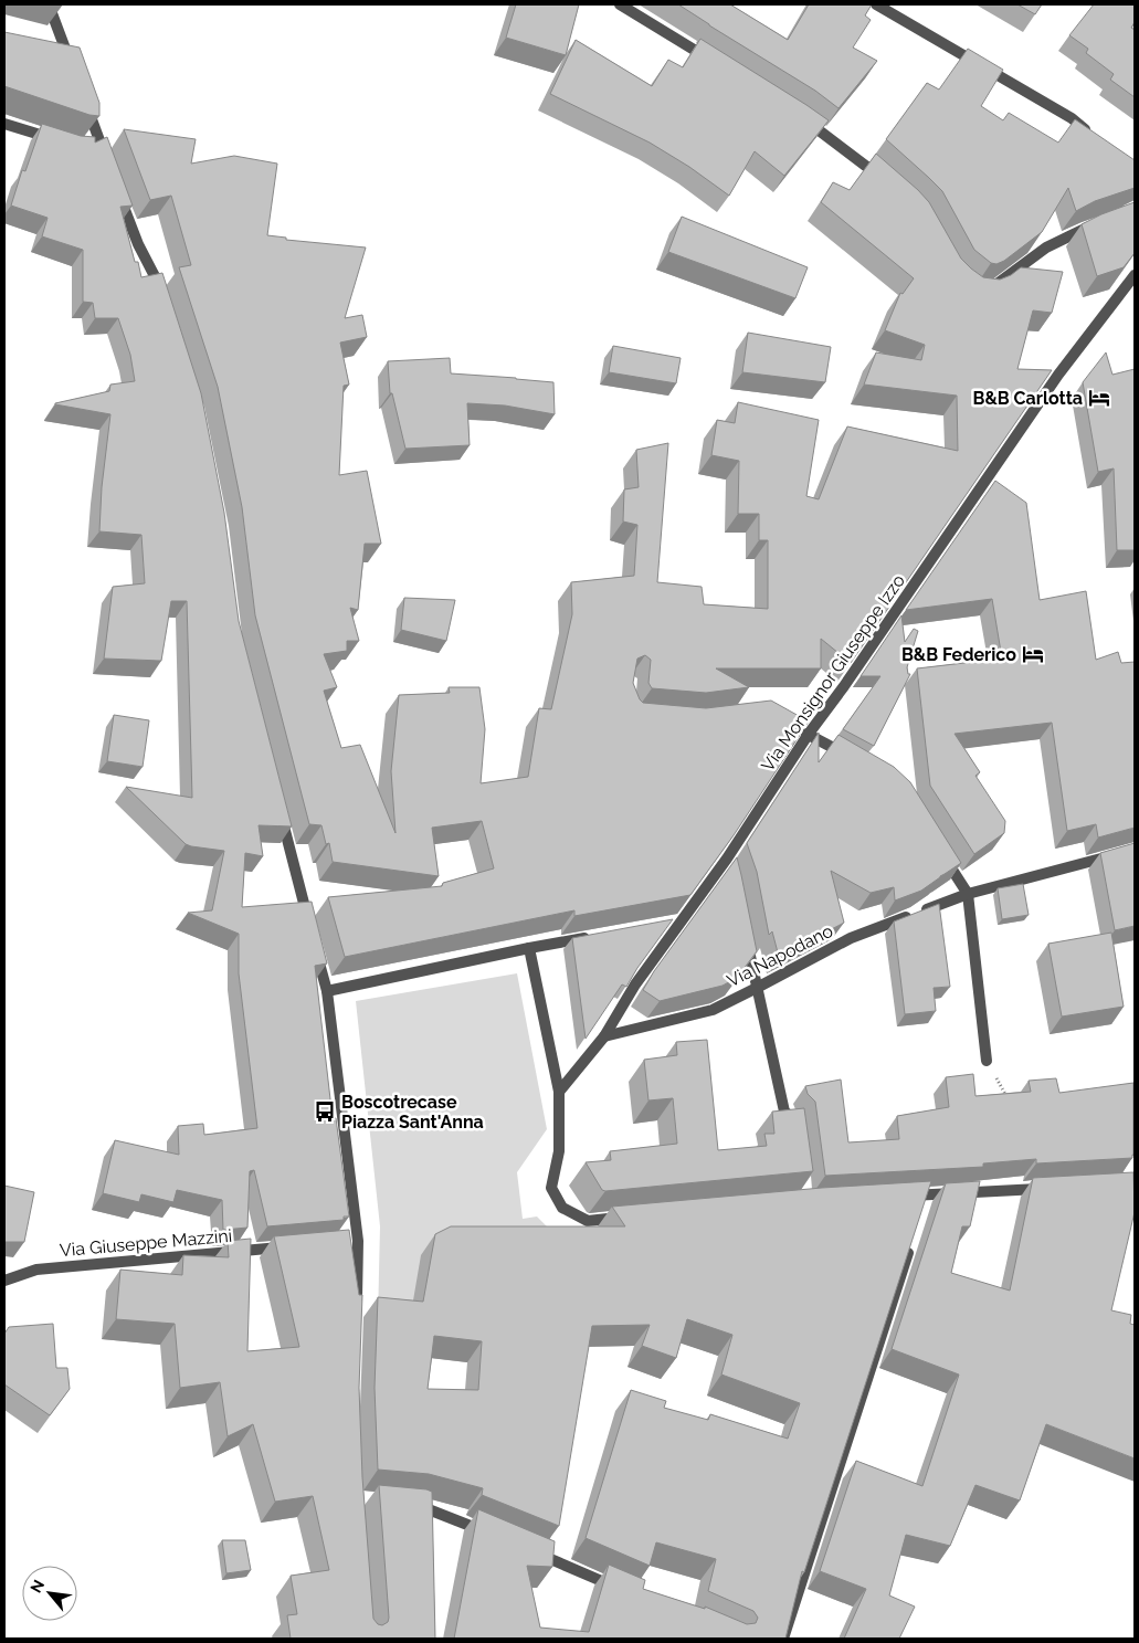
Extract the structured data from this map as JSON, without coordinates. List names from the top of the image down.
{
  "streets": {
    "street": ["Via Monsignor Giuseppe Izzo", "Via Napodano", "Via Giuseppe Mazzini"]
  },
  "crossings": [
    ["Via Monsignor Giuseppe Izzo", "Via Napodano"]
  ],
  "places": {
    "hotel": ["B&B Carlotta", "B&B Federico"],
    "bus stop": ["Boscotrecase Piazza Sant'Anna"]
  },
  "north": "top left"
}
